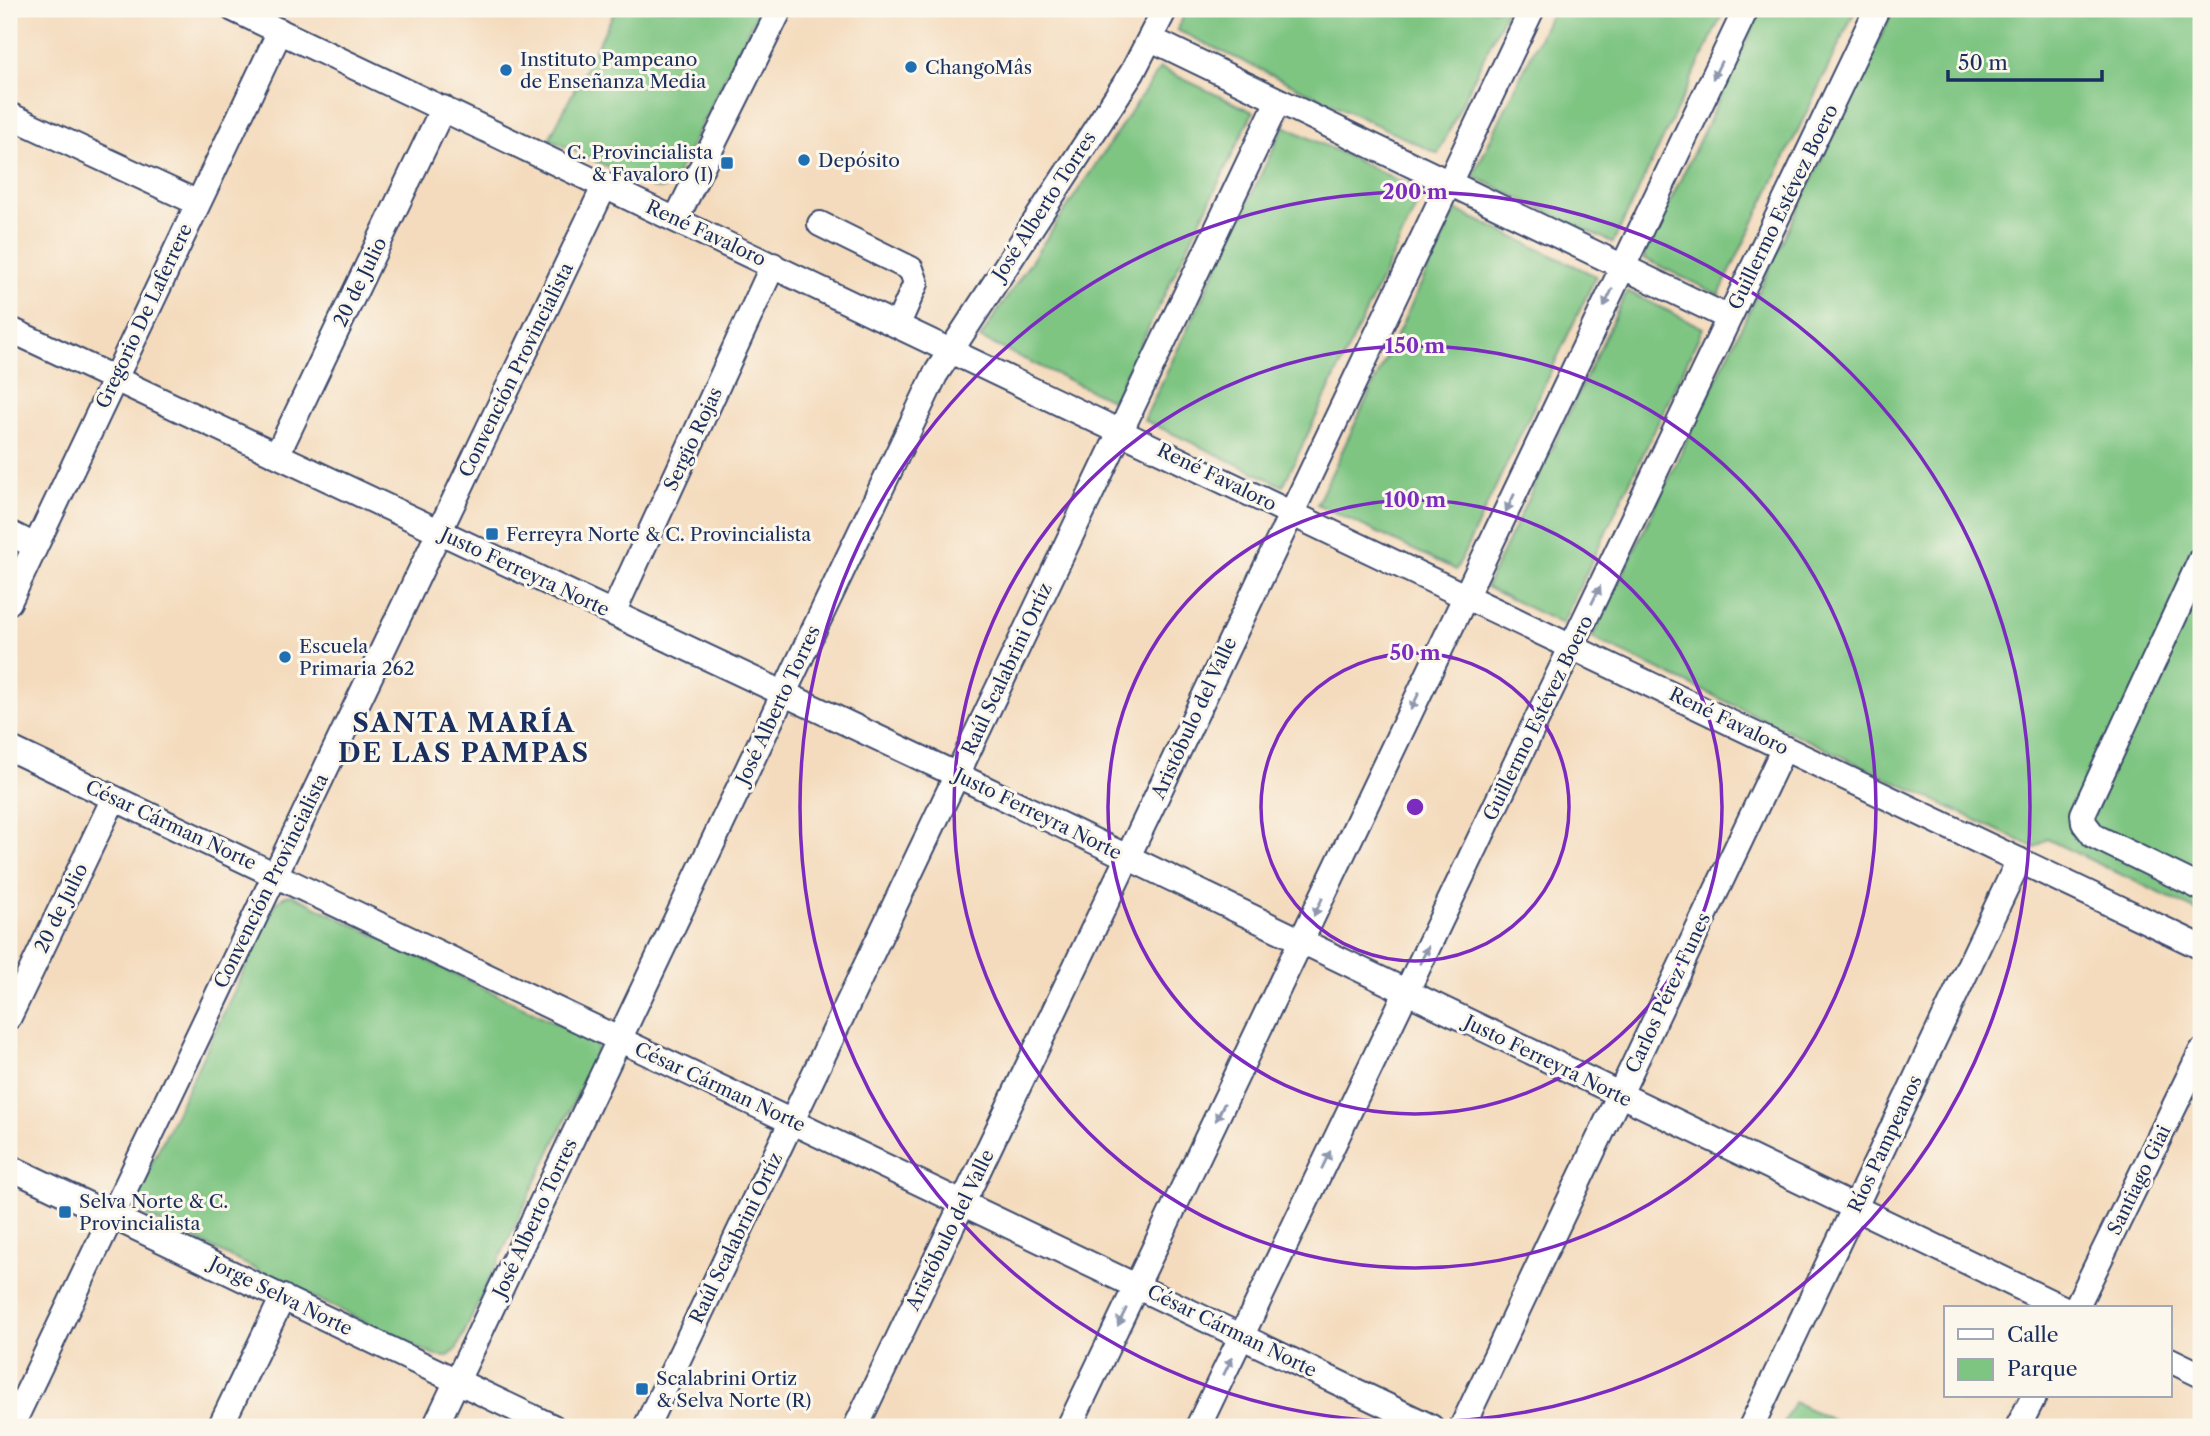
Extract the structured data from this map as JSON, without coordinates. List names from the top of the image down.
{
  "streets": {
    "street": [
      "José Alberto Torres",
      "Guillermo Estévez Boero",
      "René Favaloro",
      "20 de Julio",
      "Gregorio De Laferrere",
      "Convención Provincialista",
      "Sergio Rojas",
      "Justo Ferreyra Norte",
      "Raúl Scalabrini Ortíz",
      "Aristóbulo del Valle",
      "César Cárman Norte",
      "Carlos Pérez Funes",
      "Ríos Pampeanos",
      "Santiago Giai",
      "Jorge Selva Norte"
    ]
  },
  "crossings": [
    ["José Alberto Torres", "René Favaloro"],
    ["José Alberto Torres", "Justo Ferreyra Norte"],
    ["José Alberto Torres", "César Cárman Norte"],
    ["José Alberto Torres", "Jorge Selva Norte"],
    ["Guillermo Estévez Boero", "René Favaloro"],
    ["Guillermo Estévez Boero", "Justo Ferreyra Norte"],
    ["Guillermo Estévez Boero", "César Cárman Norte"],
    ["René Favaloro", "20 de Julio"],
    ["René Favaloro", "Gregorio De Laferrere"],
    ["René Favaloro", "Convención Provincialista"],
    ["René Favaloro", "Sergio Rojas"],
    ["René Favaloro", "Raúl Scalabrini Ortíz"],
    ["René Favaloro", "Aristóbulo del Valle"],
    ["René Favaloro", "Carlos Pérez Funes"],
    ["René Favaloro", "Ríos Pampeanos"],
    ["20 de Julio", "Justo Ferreyra Norte"],
    ["20 de Julio", "César Cárman Norte"],
    ["Gregorio De Laferrere", "Justo Ferreyra Norte"],
    ["Convención Provincialista", "Justo Ferreyra Norte"],
    ["Convención Provincialista", "César Cárman Norte"],
    ["Convención Provincialista", "Jorge Selva Norte"],
    ["Sergio Rojas", "Justo Ferreyra Norte"],
    ["Justo Ferreyra Norte", "Raúl Scalabrini Ortíz"],
    ["Justo Ferreyra Norte", "Aristóbulo del Valle"],
    ["Justo Ferreyra Norte", "Carlos Pérez Funes"],
    ["Justo Ferreyra Norte", "Ríos Pampeanos"],
    ["Raúl Scalabrini Ortíz", "César Cárman Norte"],
    ["Aristóbulo del Valle", "César Cárman Norte"]
  ],
  "districts": ["SANTA MARÍA DE LAS PAMPAS"],
  "places": {
    "other": [
      "ChangoMâs",
      "Instituto Pampeano de Enseñanza Media",
      "Depósito",
      "Escuela Primaria 262"
    ],
    "transit": [
      "C. Provincialista & Favaloro (I)",
      "Ferreyra Norte & C. Provincialista",
      "Selva Norte & C. Provincialista",
      "Scalabrini Ortiz & Selva Norte (R)"
    ]
  },
  "legend": ["Calle", "Parque"],
  "scale_bar": "50 m",
  "rings": [
    "200 m",
    "150 m",
    "100 m",
    "50 m"
  ]
}
